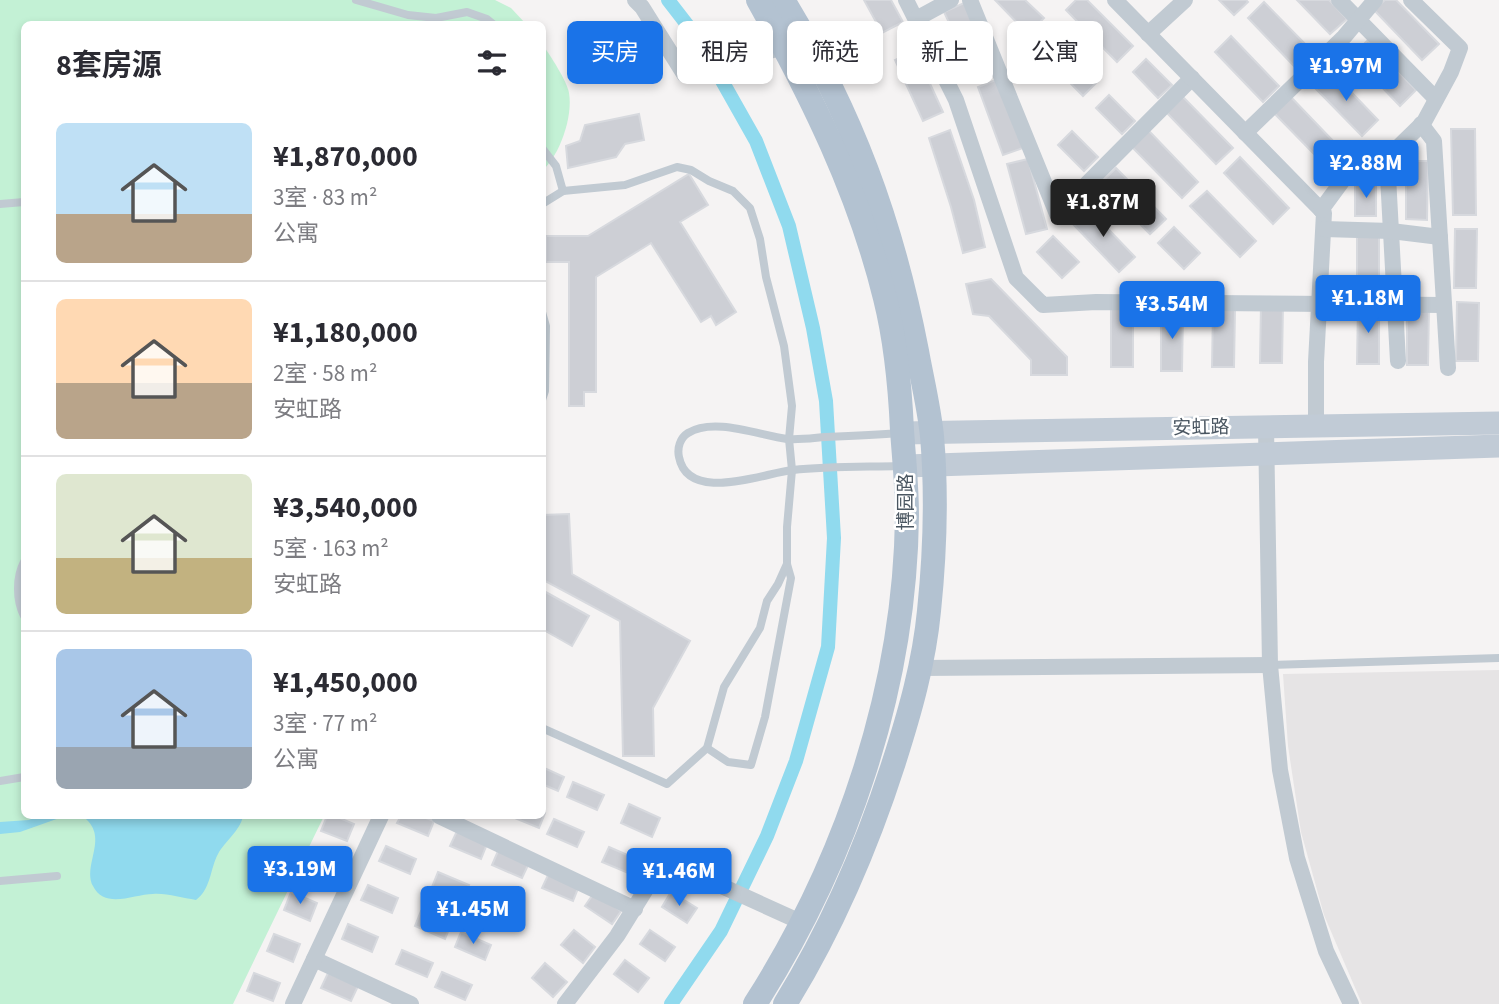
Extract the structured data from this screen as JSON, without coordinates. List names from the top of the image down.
{
  "streets": {
    "main road": ["安虹路", "博园路"]
  },
  "crossings": [
    ["安虹路", "博园路"]
  ],
  "page": {
    "chip": [
      "买房",
      "租房",
      "筛选",
      "新上",
      "公寓"
    ],
    "heading": "8套房源",
    "price": [
      "¥1.97M",
      "¥2.88M",
      "¥1.87M",
      "¥1.18M",
      "¥3.54M",
      "¥3.19M",
      "¥1.46M",
      "¥1.45M"
    ],
    "list": [
      {
        "name": "¥1,870,000",
        "note": "3室 · 83 m² · 公寓"
      },
      {
        "name": "¥1,180,000",
        "note": "2室 · 58 m² · 安虹路"
      },
      {
        "name": "¥3,540,000",
        "note": "5室 · 163 m² · 安虹路"
      },
      {
        "name": "¥1,450,000",
        "note": "3室 · 77 m² · 公寓"
      }
    ]
  }
}
